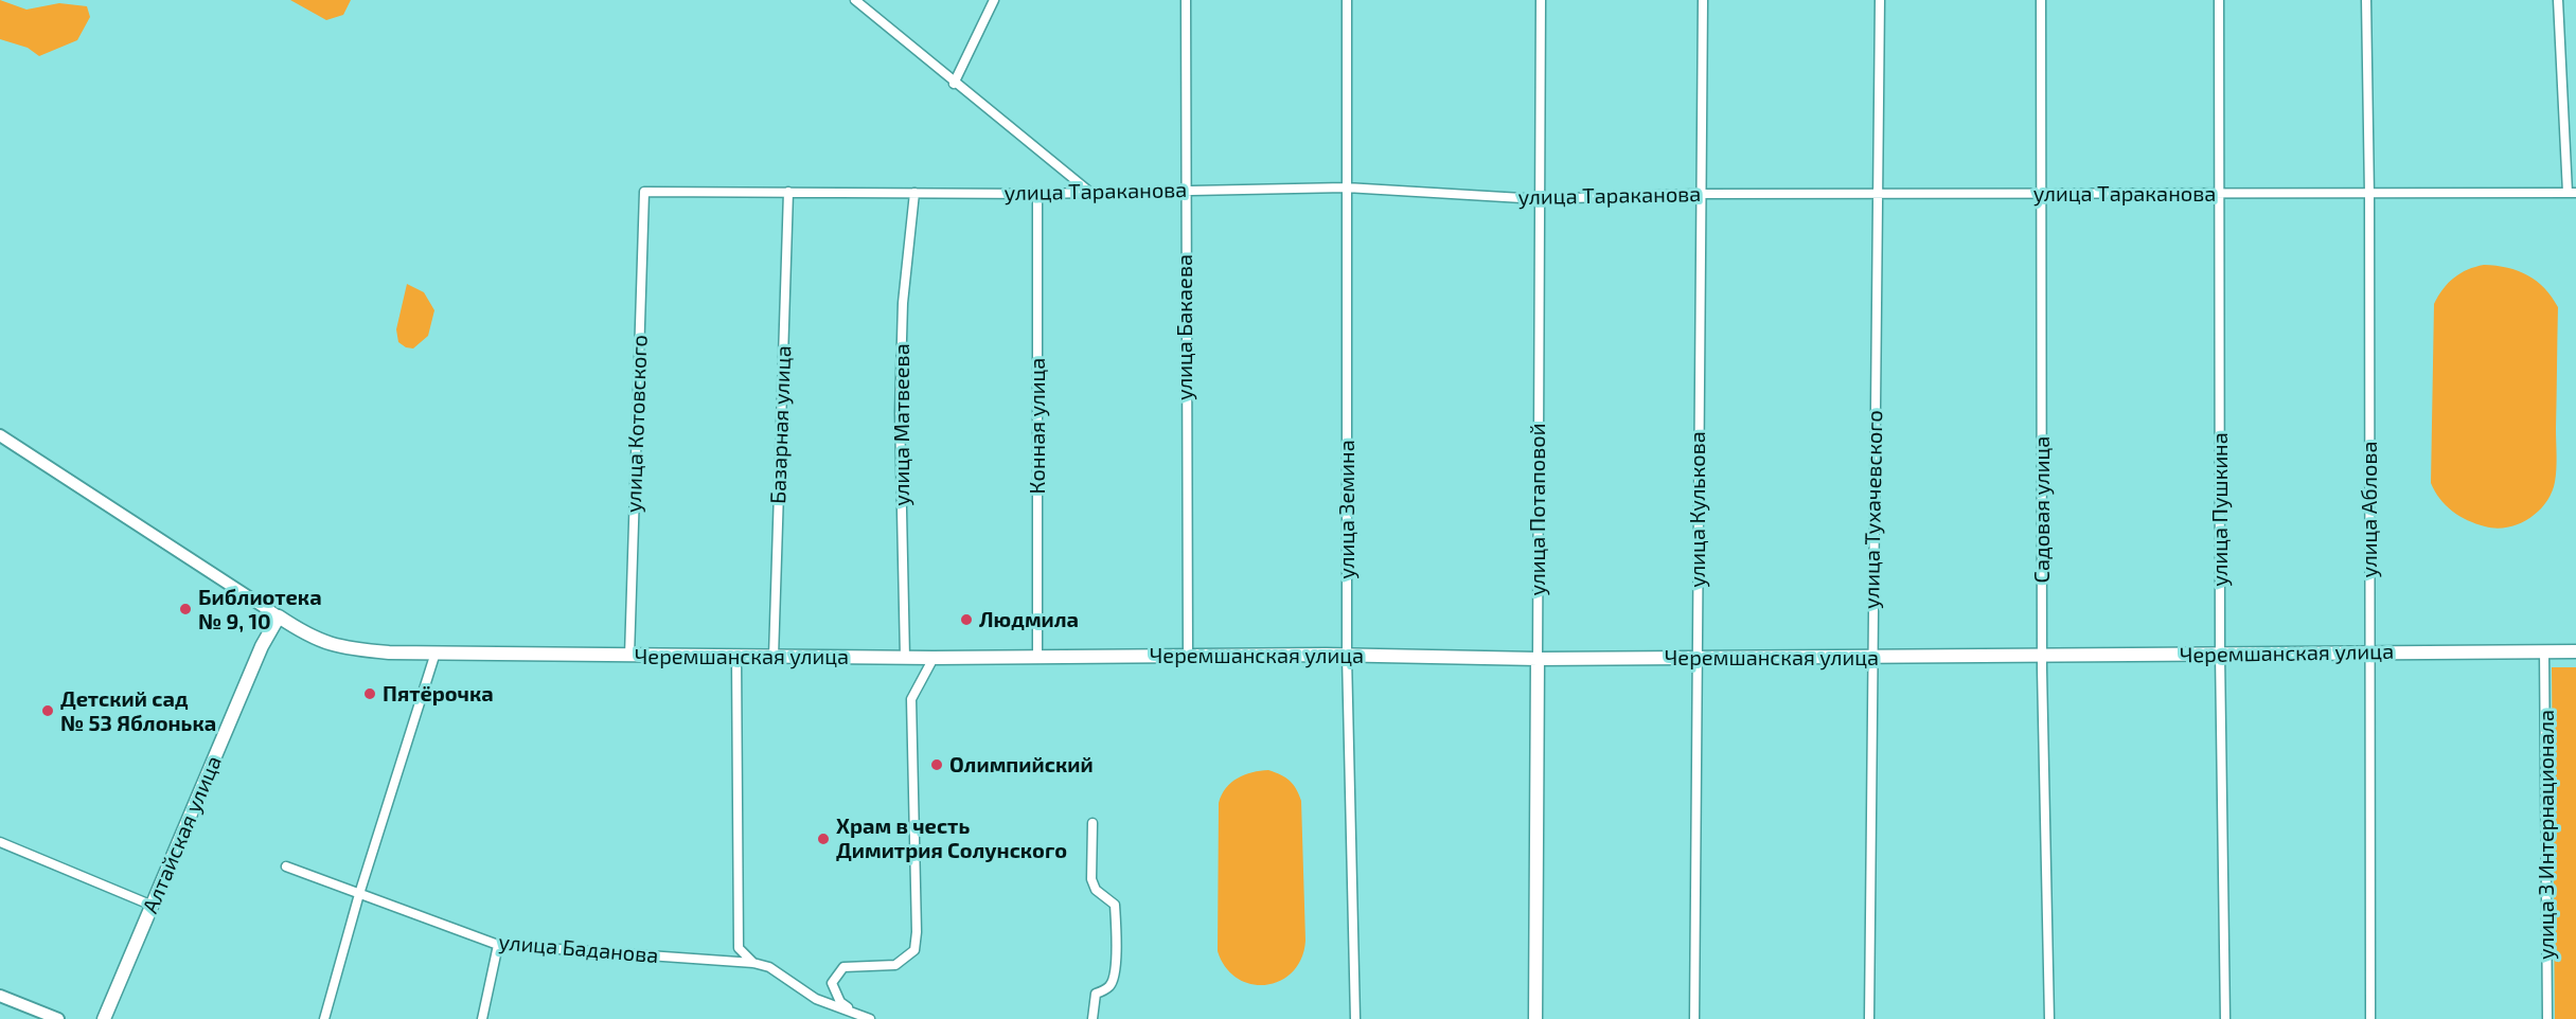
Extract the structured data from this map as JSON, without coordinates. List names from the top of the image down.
{
  "streets": {
    "main road": ["улица Потаповой", "Черемшанская улица", "Алтайская улица"],
    "street": [
      "улица Тараканова",
      "улица Бакаева",
      "улица Котовского",
      "Базарная улица",
      "улица Матвеева",
      "Конная улица",
      "улица Земина",
      "улица Кулькова",
      "улица Тухачевского",
      "Садовая улица",
      "улица Пушкина",
      "улица Аблова",
      "улица 3 Интернационала",
      "улица Баданова"
    ]
  },
  "crossings": [
    ["улица Тараканова", "улица Бакаева"],
    ["улица Тараканова", "улица Котовского"],
    ["улица Тараканова", "Базарная улица"],
    ["улица Тараканова", "улица Матвеева"],
    ["улица Тараканова", "Конная улица"],
    ["улица Тараканова", "улица Земина"],
    ["улица Тараканова", "улица Потаповой"],
    ["улица Тараканова", "улица Кулькова"],
    ["улица Тараканова", "улица Тухачевского"],
    ["улица Тараканова", "Садовая улица"],
    ["улица Тараканова", "улица Пушкина"],
    ["улица Тараканова", "улица Аблова"],
    ["улица Бакаева", "Черемшанская улица"],
    ["улица Котовского", "Черемшанская улица"],
    ["Базарная улица", "Черемшанская улица"],
    ["улица Матвеева", "Черемшанская улица"],
    ["Конная улица", "Черемшанская улица"],
    ["улица Земина", "Черемшанская улица"],
    ["улица Потаповой", "Черемшанская улица"],
    ["улица Кулькова", "Черемшанская улица"],
    ["улица Тухачевского", "Черемшанская улица"],
    ["Садовая улица", "Черемшанская улица"],
    ["улица Пушкина", "Черемшанская улица"],
    ["улица Аблова", "Черемшанская улица"],
    ["Черемшанская улица", "Алтайская улица"],
    ["Черемшанская улица", "улица 3 Интернационала"]
  ],
  "places": [
    "Библиотека № 9, 10",
    "Людмила",
    "Пятёрочка",
    "Детский сад № 53 Яблонька",
    "Олимпийский",
    "Храм в честь Димитрия Солунского"
  ]
}
